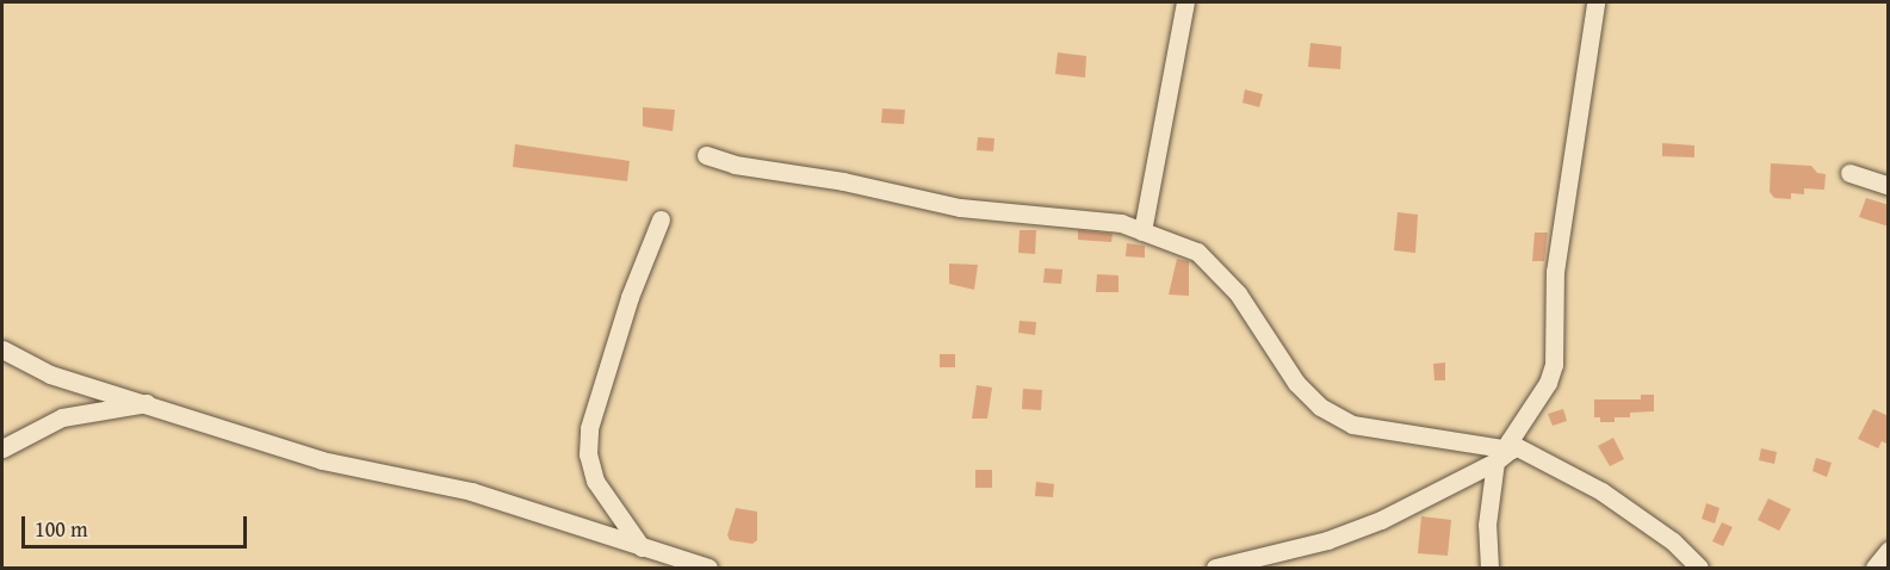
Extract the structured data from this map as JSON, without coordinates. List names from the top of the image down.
{
  "scale_bar": "100 m"
}
